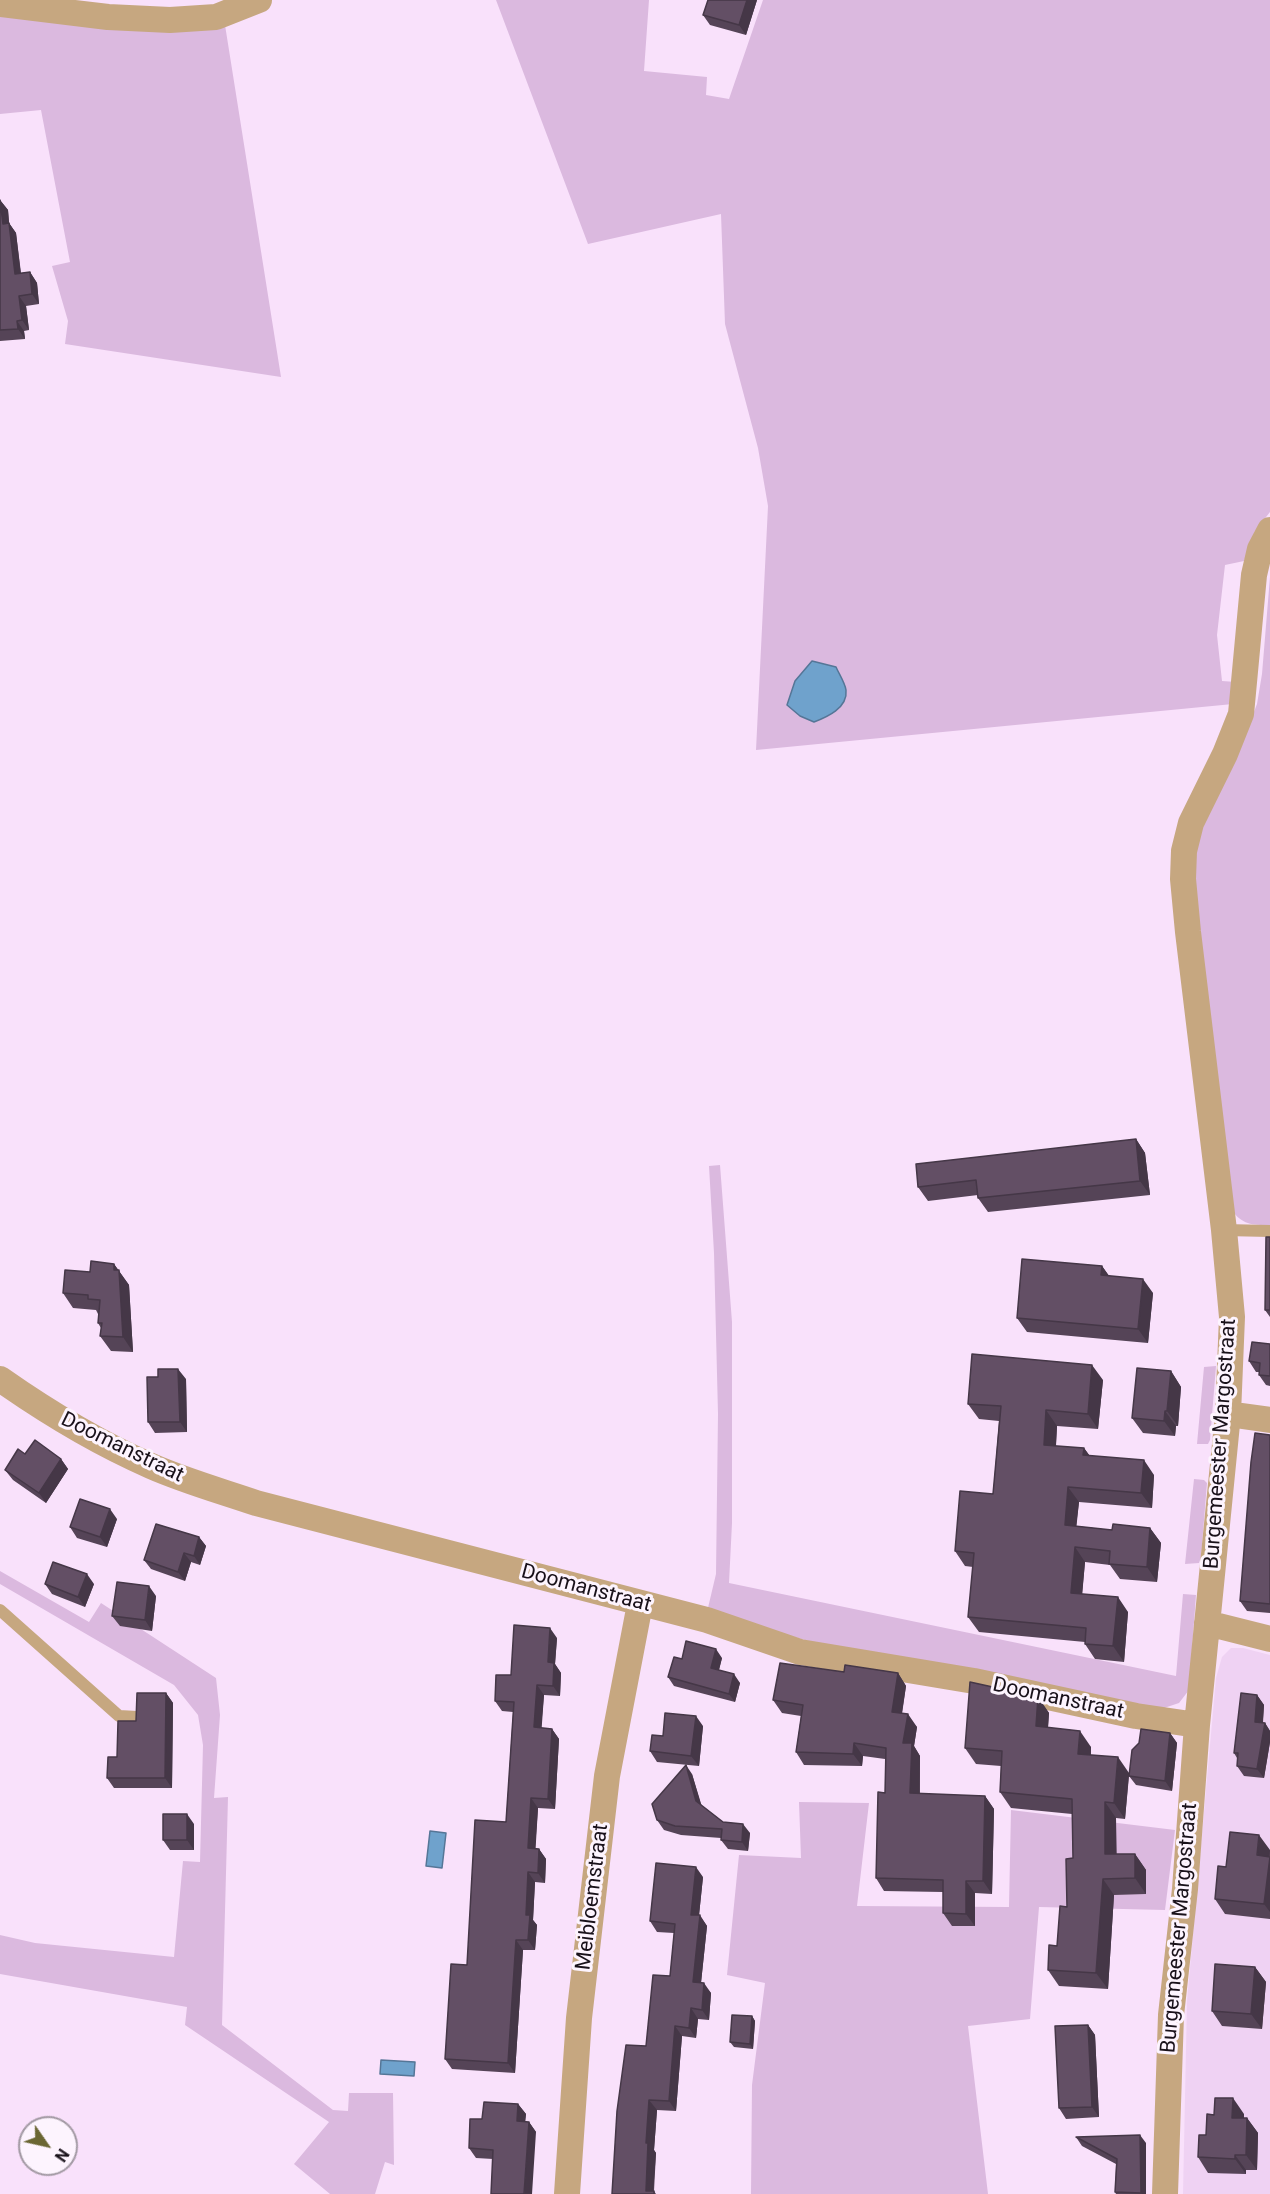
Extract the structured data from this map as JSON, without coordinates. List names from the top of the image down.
{
  "streets": {
    "street": ["Burgemeester Margostraat", "Doomanstraat", "Meibloemstraat"]
  },
  "crossings": [
    ["Burgemeester Margostraat", "Doomanstraat"],
    ["Doomanstraat", "Meibloemstraat"]
  ],
  "north": "bottom right"
}
